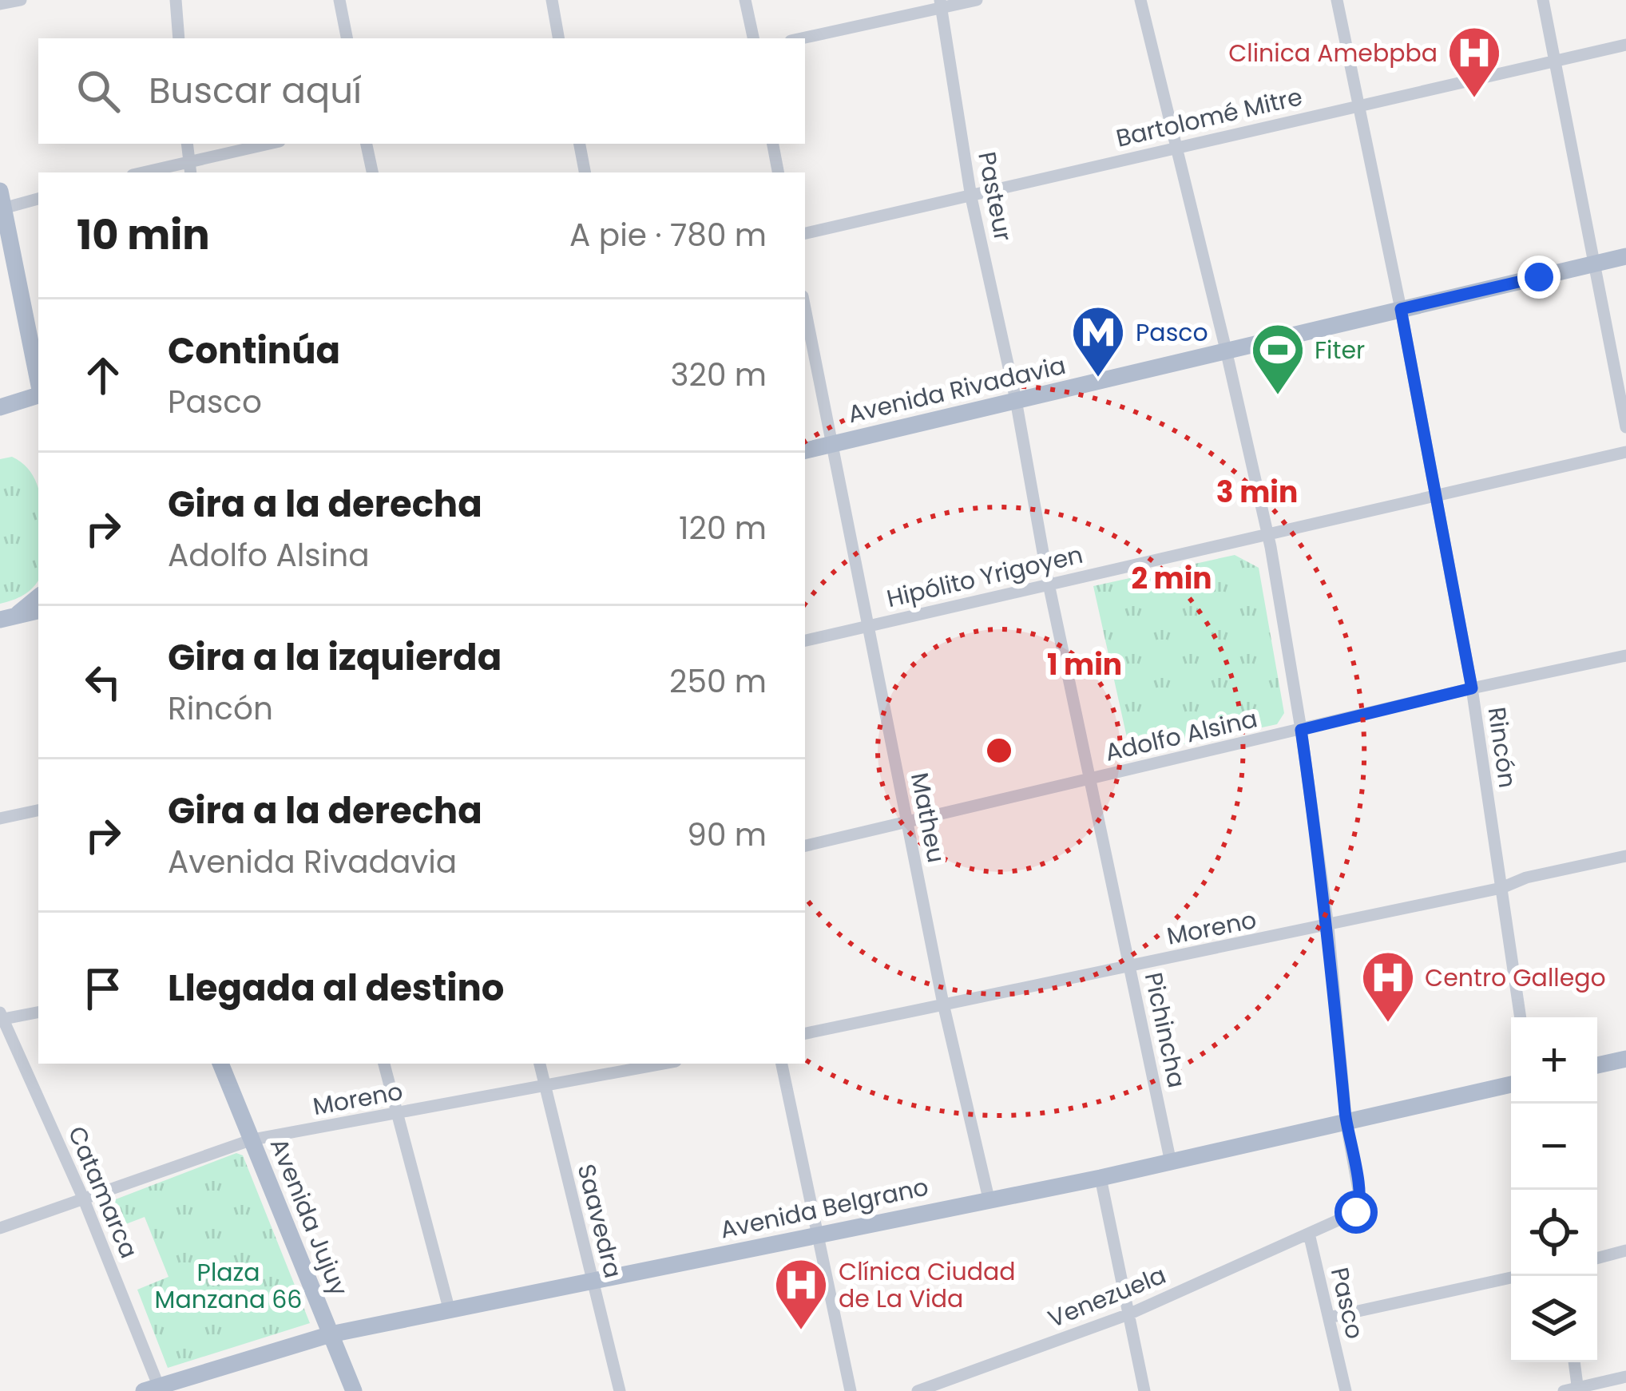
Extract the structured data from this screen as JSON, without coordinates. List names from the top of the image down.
{
  "streets": {
    "main road": ["Avenida Rivadavia", "Avenida Belgrano", "Avenida Jujuy"],
    "street": [
      "Bartolomé Mitre",
      "Pasteur",
      "Hipólito Yrigoyen",
      "Adolfo Alsina",
      "Rincón",
      "Matheu",
      "Moreno",
      "Pichincha",
      "Catamarca",
      "Saavedra",
      "Venezuela",
      "Pasco"
    ]
  },
  "crossings": [
    ["Bartolomé Mitre", "Pasteur"],
    ["Bartolomé Mitre", "Rincón"],
    ["Pasteur", "Avenida Rivadavia"],
    ["Pasteur", "Pichincha"],
    ["Avenida Rivadavia", "Rincón"],
    ["Avenida Rivadavia", "Matheu"],
    ["Avenida Rivadavia", "Pichincha"],
    ["Hipólito Yrigoyen", "Rincón"],
    ["Hipólito Yrigoyen", "Matheu"],
    ["Hipólito Yrigoyen", "Pichincha"],
    ["Adolfo Alsina", "Rincón"],
    ["Adolfo Alsina", "Matheu"],
    ["Adolfo Alsina", "Pichincha"],
    ["Rincón", "Moreno"],
    ["Matheu", "Moreno"],
    ["Matheu", "Avenida Belgrano"],
    ["Moreno", "Pichincha"],
    ["Moreno", "Catamarca"],
    ["Moreno", "Avenida Jujuy"],
    ["Moreno", "Saavedra"],
    ["Pichincha", "Avenida Belgrano"],
    ["Catamarca", "Avenida Belgrano"],
    ["Avenida Belgrano", "Avenida Jujuy"],
    ["Avenida Belgrano", "Saavedra"],
    ["Venezuela", "Pasco"]
  ],
  "parks": ["Plaza Manzana 66"],
  "places": {
    "hospital": ["Clinica Amebpba", "Centro Gallego", "Clínica Ciudad de La Vida"],
    "metro station": ["Pasco"],
    "sports": ["Fiter"]
  },
  "page": {
    "search": "Buscar aquí",
    "heading": ["10 min", "A pie · 780 m"],
    "list": [
      ["Continúa", "Pasco", "320 m"],
      ["Gira a la derecha", "Adolfo Alsina", "120 m"],
      ["Gira a la izquierda", "Rincón", "250 m"],
      ["Gira a la derecha", "Avenida Rivadavia", "90 m"],
      "Llegada al destino"
    ],
    "map_buttons": ["+", "−"]
  },
  "rings": ["3 min", "2 min", "1 min"]
}
